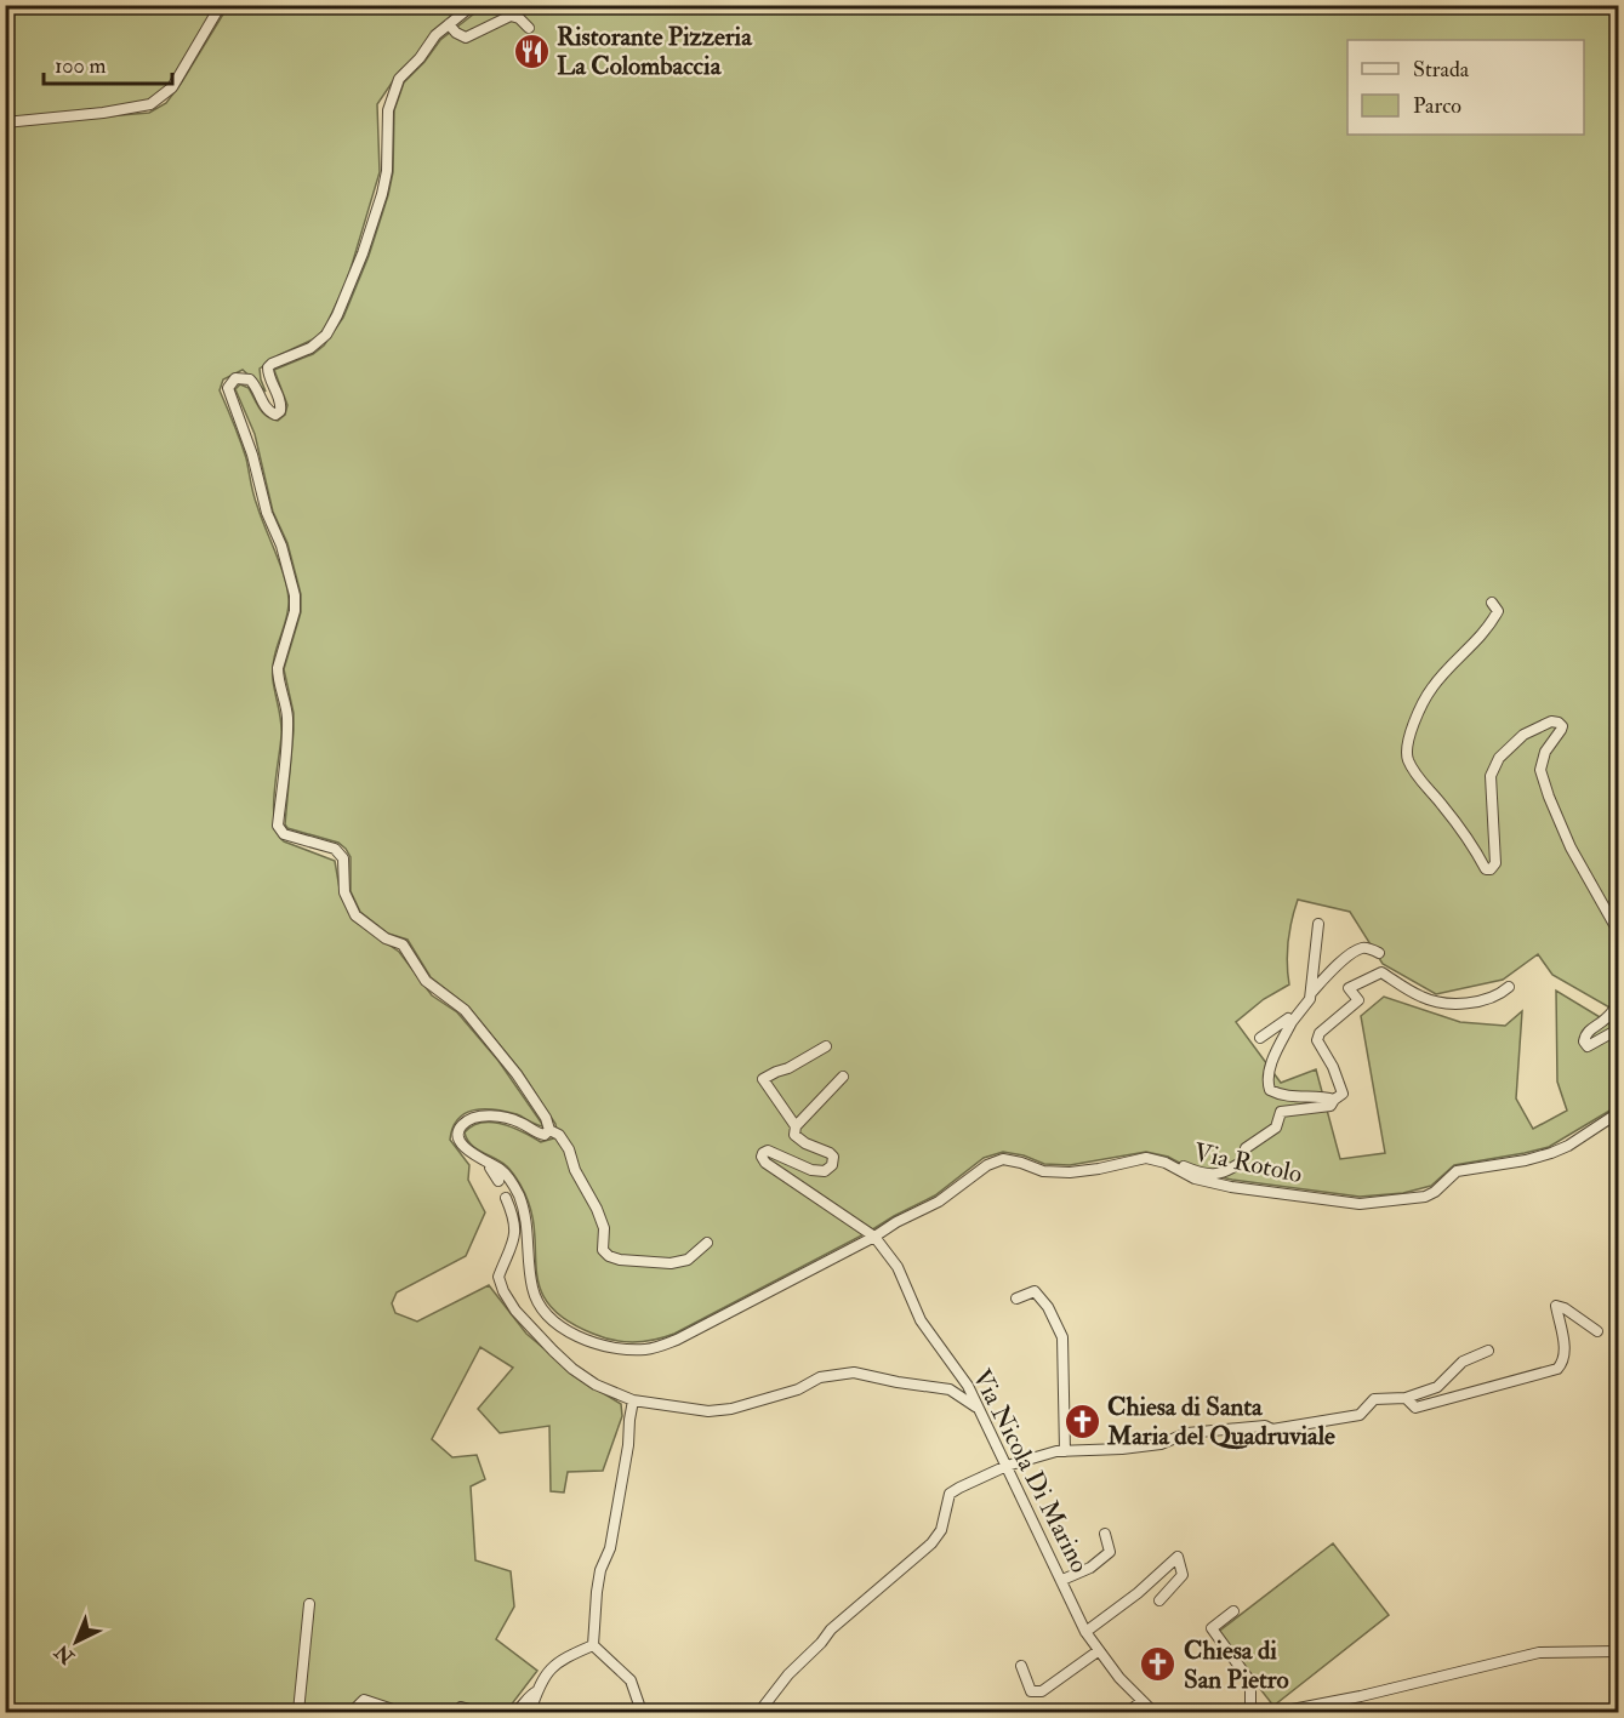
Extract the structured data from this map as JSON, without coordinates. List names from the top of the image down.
{
  "streets": {
    "street": ["Via Rotolo", "Via Nicola Di Marino"]
  },
  "crossings": [
    ["Via Rotolo", "Via Nicola Di Marino"]
  ],
  "places": {
    "restaurant": ["Ristorante Pizzeria La Colombaccia"],
    "church": ["Chiesa di Santa Maria del Quadruviale", "Chiesa di San Pietro"]
  },
  "legend": ["Strada", "Parco"],
  "scale_bar": "100 m",
  "north": "bottom left"
}
